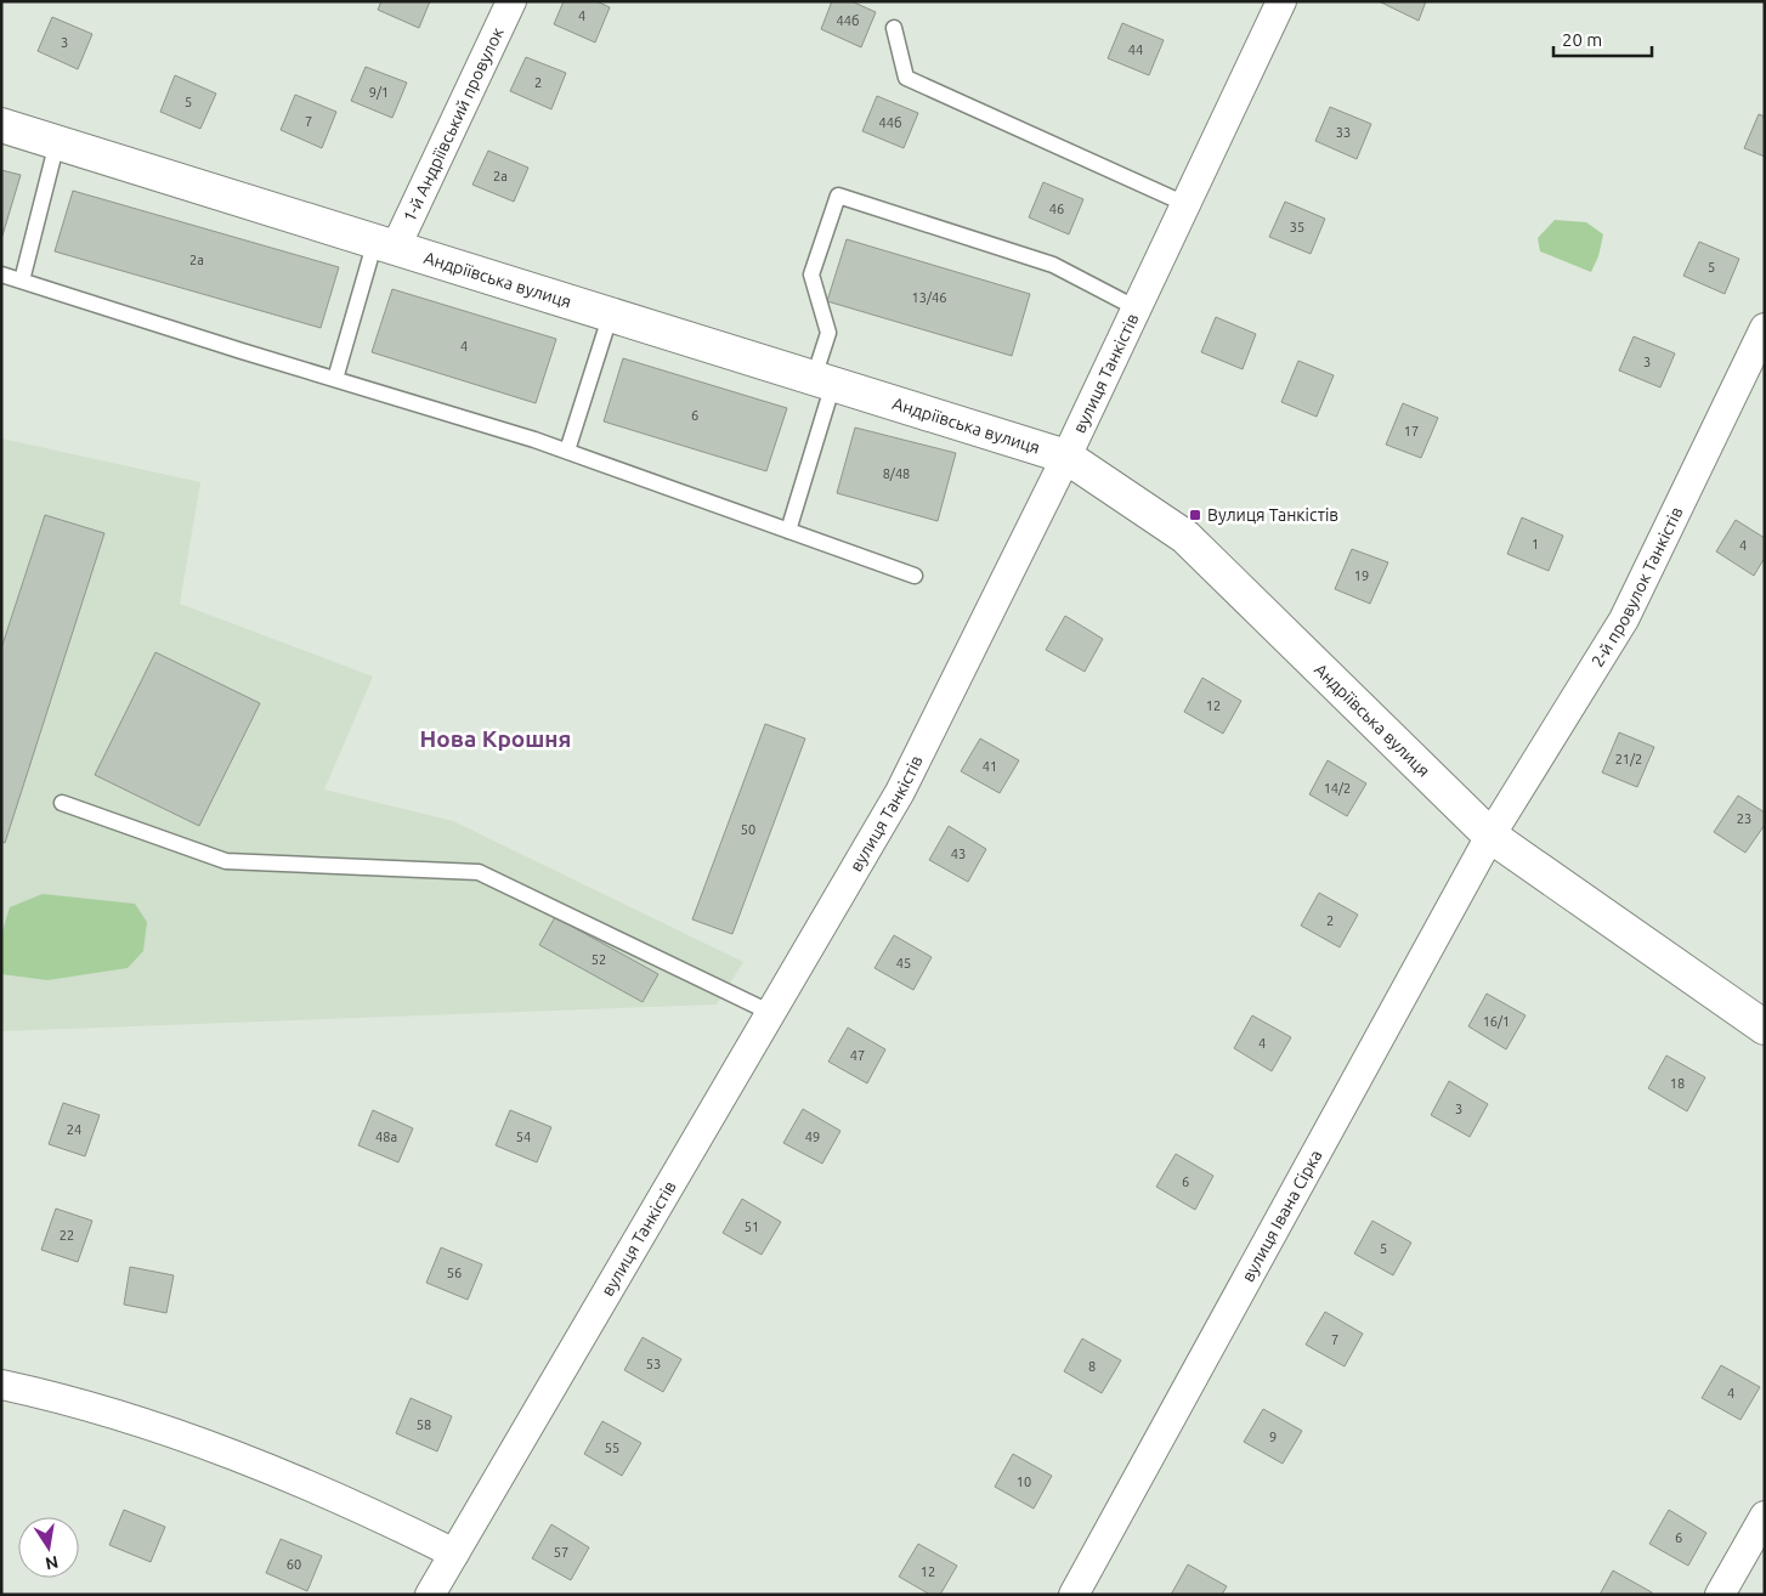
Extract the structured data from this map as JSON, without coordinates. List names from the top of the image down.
{
  "streets": {
    "street": [
      "1-й Андріївський провулок",
      "Андріївська вулиця",
      "вулиця Танкістів",
      "2-й провулок Танкістів",
      "вулиця Івана Сірка"
    ]
  },
  "crossings": [
    ["1-й Андріївський провулок", "Андріївська вулиця"],
    ["Андріївська вулиця", "вулиця Танкістів"],
    ["Андріївська вулиця", "2-й провулок Танкістів"],
    ["Андріївська вулиця", "вулиця Івана Сірка"],
    ["2-й провулок Танкістів", "вулиця Івана Сірка"]
  ],
  "districts": ["Нова Крошня"],
  "places": {
    "transit": ["Вулиця Танкістів"]
  },
  "house_numbers": [
    "4",
    "44б",
    "3",
    "44",
    "2",
    "9/1",
    "5",
    "7",
    "44б",
    "33",
    "2а",
    "46",
    "35",
    "2а",
    "5",
    "13/46",
    "4",
    "3",
    "6",
    "17",
    "8/48",
    "1",
    "4",
    "19",
    "12",
    "21/2",
    "41",
    "14/2",
    "23",
    "50",
    "43",
    "2",
    "52",
    "45",
    "16/1",
    "4",
    "47",
    "18",
    "3",
    "24",
    "48а",
    "54",
    "49",
    "6",
    "51",
    "22",
    "5",
    "56",
    "7",
    "53",
    "8",
    "4",
    "58",
    "9",
    "55",
    "10",
    "6",
    "57",
    "60",
    "12"
  ],
  "scale_bar": "20 m",
  "north": "bottom"
}
